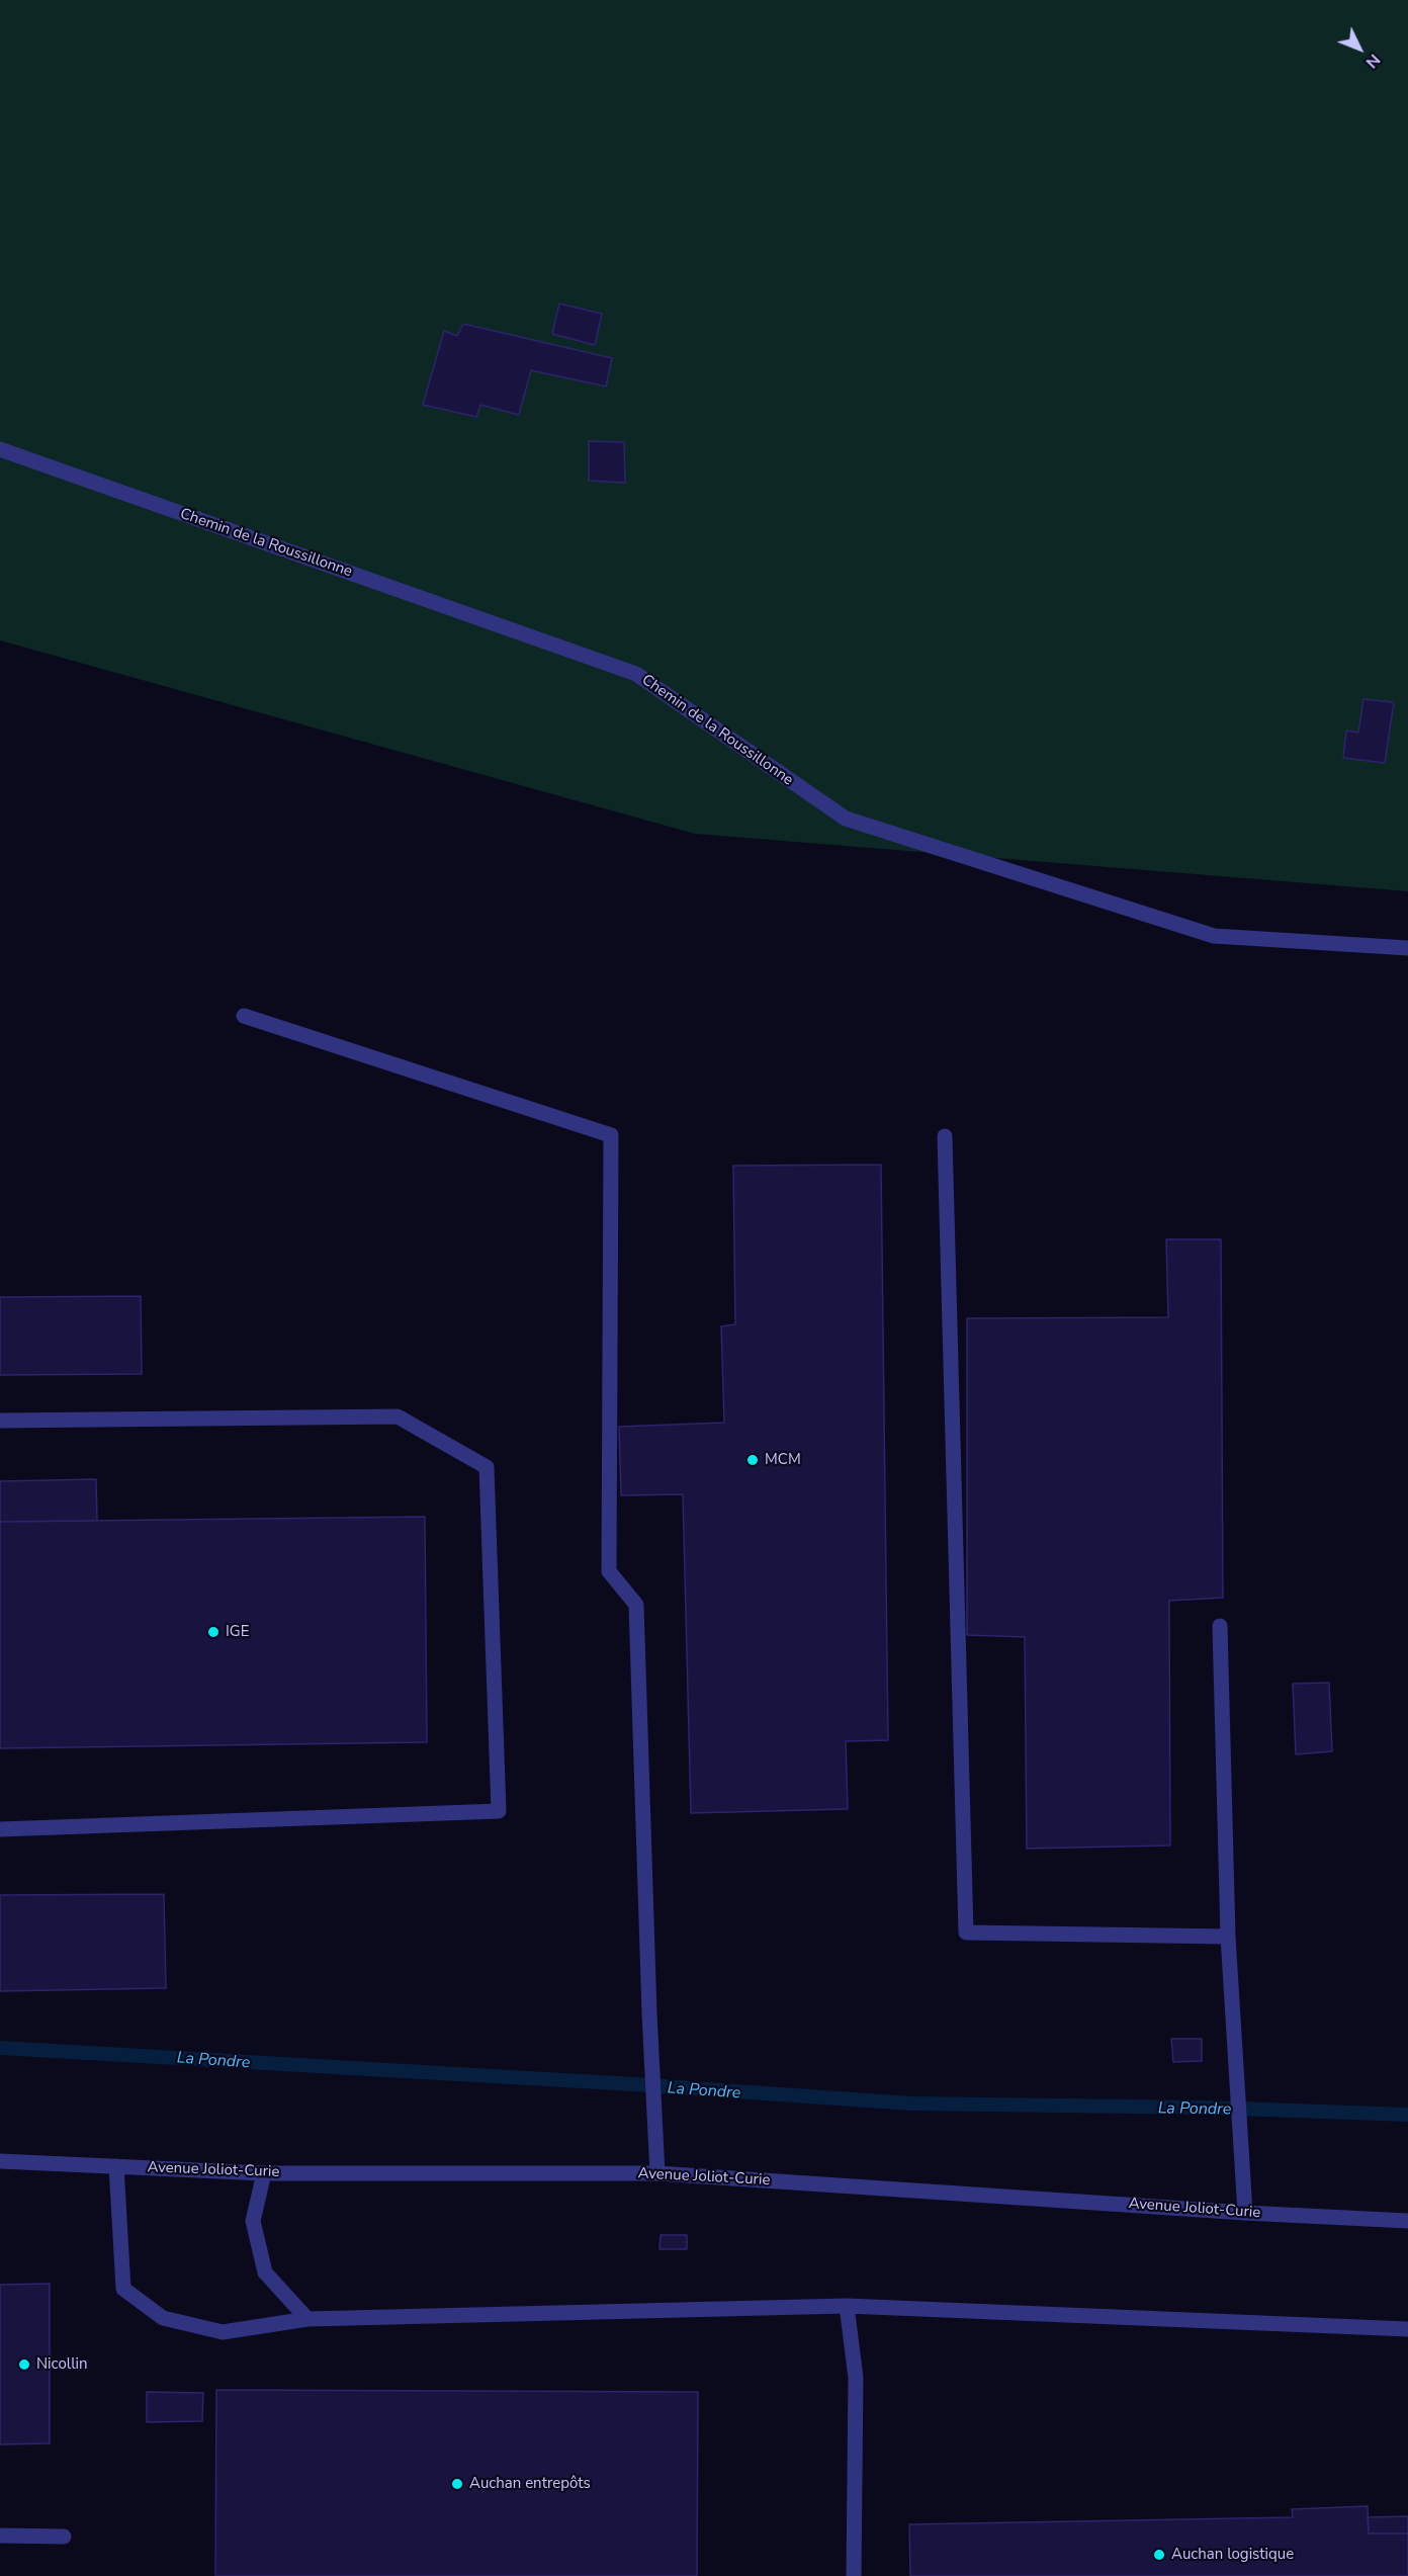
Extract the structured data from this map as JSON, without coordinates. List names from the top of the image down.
{
  "streets": {
    "street": ["Chemin de la Roussillonne", "Avenue Joliot-Curie"]
  },
  "water": ["La Pondre"],
  "places": [
    "MCM",
    "IGE",
    "Nicollin",
    "Auchan entrepôts",
    "Auchan logistique"
  ],
  "north": "bottom right"
}
